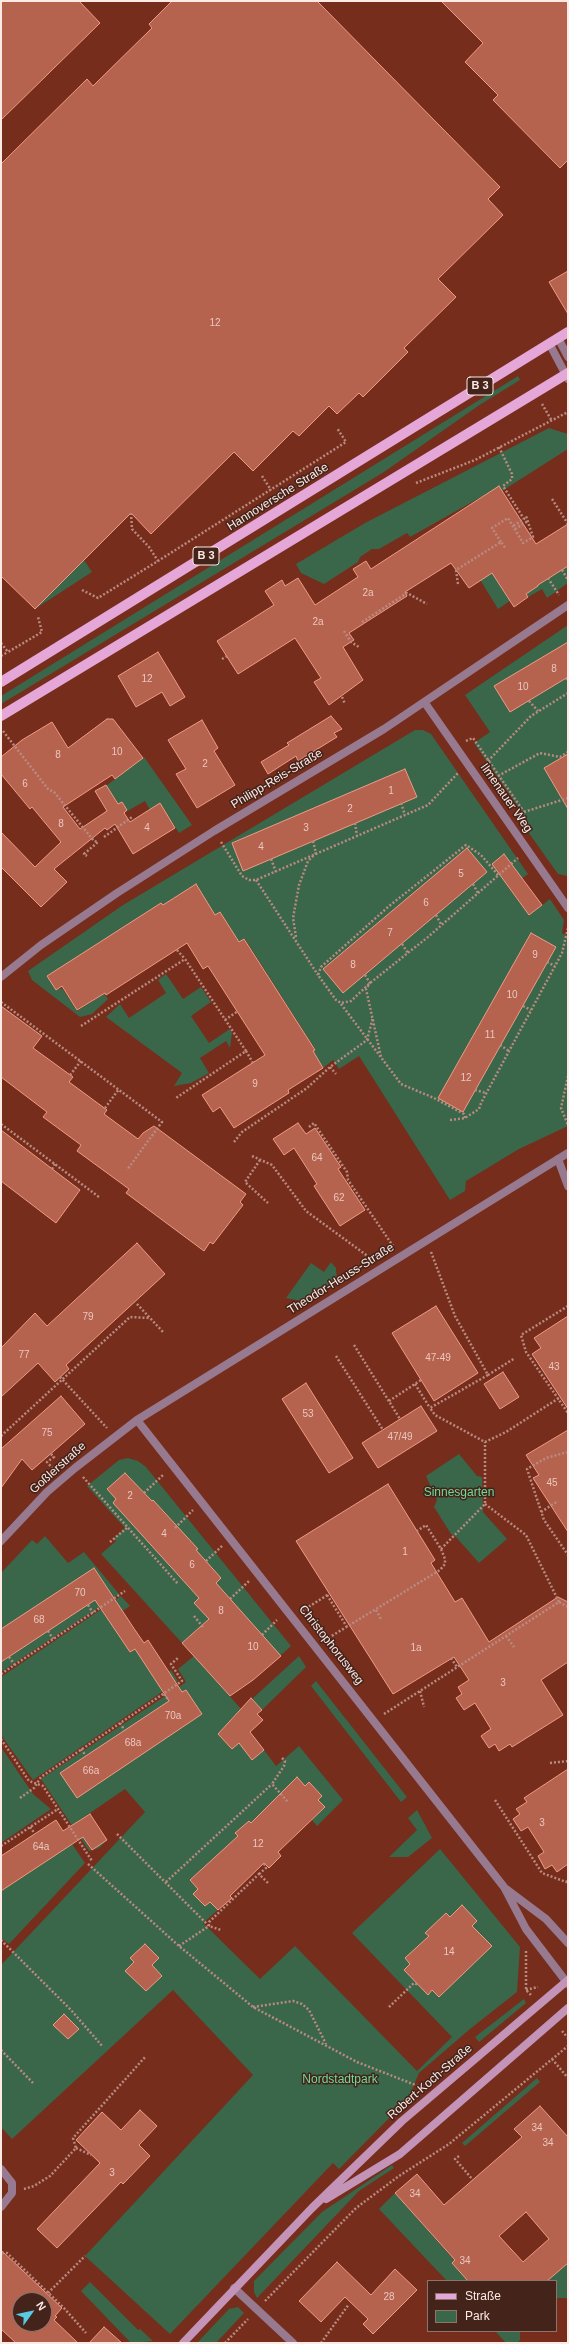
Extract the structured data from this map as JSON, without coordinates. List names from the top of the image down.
{
  "streets": {
    "main road": ["B 3", "Hannoversche Straße"],
    "street": [
      "Philipp-Reis-Straße",
      "Ilmenauer Weg",
      "Theodor-Heuss-Straße",
      "Goßlerstraße",
      "Christophorusweg",
      "Robert-Koch-Straße"
    ]
  },
  "crossings": [
    ["Philipp-Reis-Straße", "Ilmenauer Weg"],
    ["Theodor-Heuss-Straße", "Goßlerstraße"],
    ["Theodor-Heuss-Straße", "Christophorusweg"],
    ["Goßlerstraße", "Christophorusweg"],
    ["Christophorusweg", "Robert-Koch-Straße"]
  ],
  "parks": ["Sinnesgarten", "Nordstadtpark"],
  "house_numbers": [
    "12",
    "2a",
    "2a",
    "8",
    "12",
    "10",
    "10",
    "8",
    "2",
    "6",
    "1",
    "2",
    "8",
    "4",
    "3",
    "4",
    "5",
    "6",
    "7",
    "9",
    "8",
    "10",
    "11",
    "12",
    "9",
    "64",
    "62",
    "79",
    "77",
    "47-49",
    "43",
    "53",
    "75",
    "47/49",
    "45",
    "2",
    "4",
    "1",
    "6",
    "70",
    "8",
    "68",
    "10",
    "1a",
    "3",
    "70a",
    "68a",
    "66a",
    "3",
    "12",
    "64a",
    "14",
    "34",
    "34",
    "3",
    "34",
    "34",
    "28"
  ],
  "legend": ["Straße", "Park"],
  "north": "top right"
}
